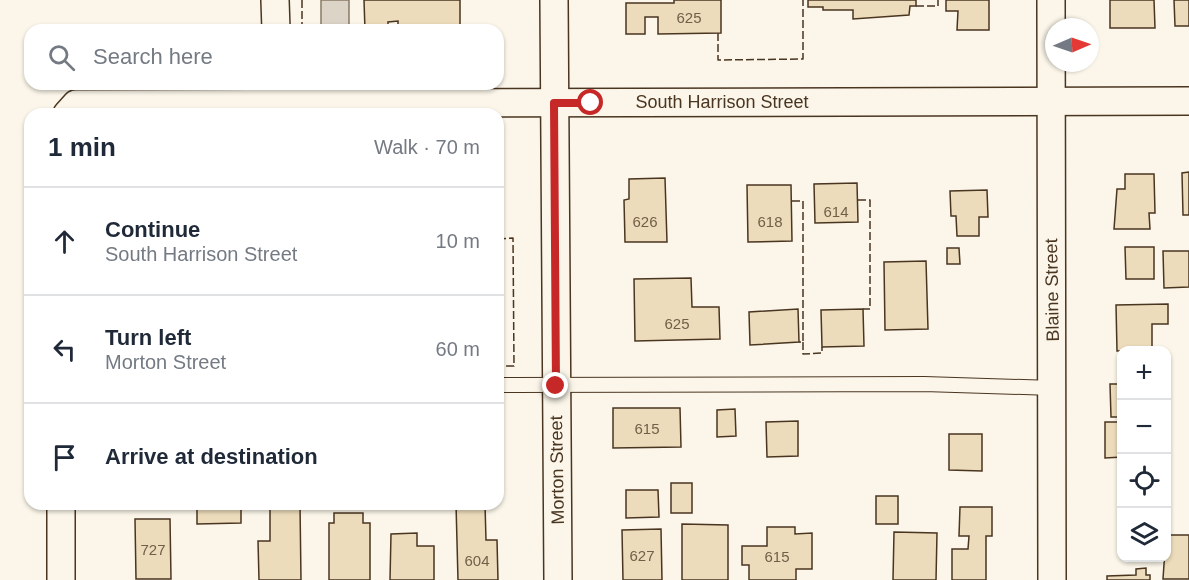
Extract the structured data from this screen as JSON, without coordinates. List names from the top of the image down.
{
  "streets": {
    "street": ["South Harrison Street", "Blaine Street", "Morton Street"]
  },
  "crossings": [
    ["South Harrison Street", "Blaine Street"],
    ["South Harrison Street", "Morton Street"]
  ],
  "house_numbers": [
    "625",
    "614",
    "626",
    "618",
    "625",
    "615",
    "727",
    "627",
    "615",
    "604"
  ],
  "north": "right",
  "page": {
    "search": "Search here",
    "heading": ["1 min", "Walk · 70 m"],
    "list": [
      ["Continue", "South Harrison Street", "10 m"],
      ["Turn left", "Morton Street", "60 m"],
      "Arrive at destination"
    ],
    "map_buttons": ["+", "−"]
  }
}
